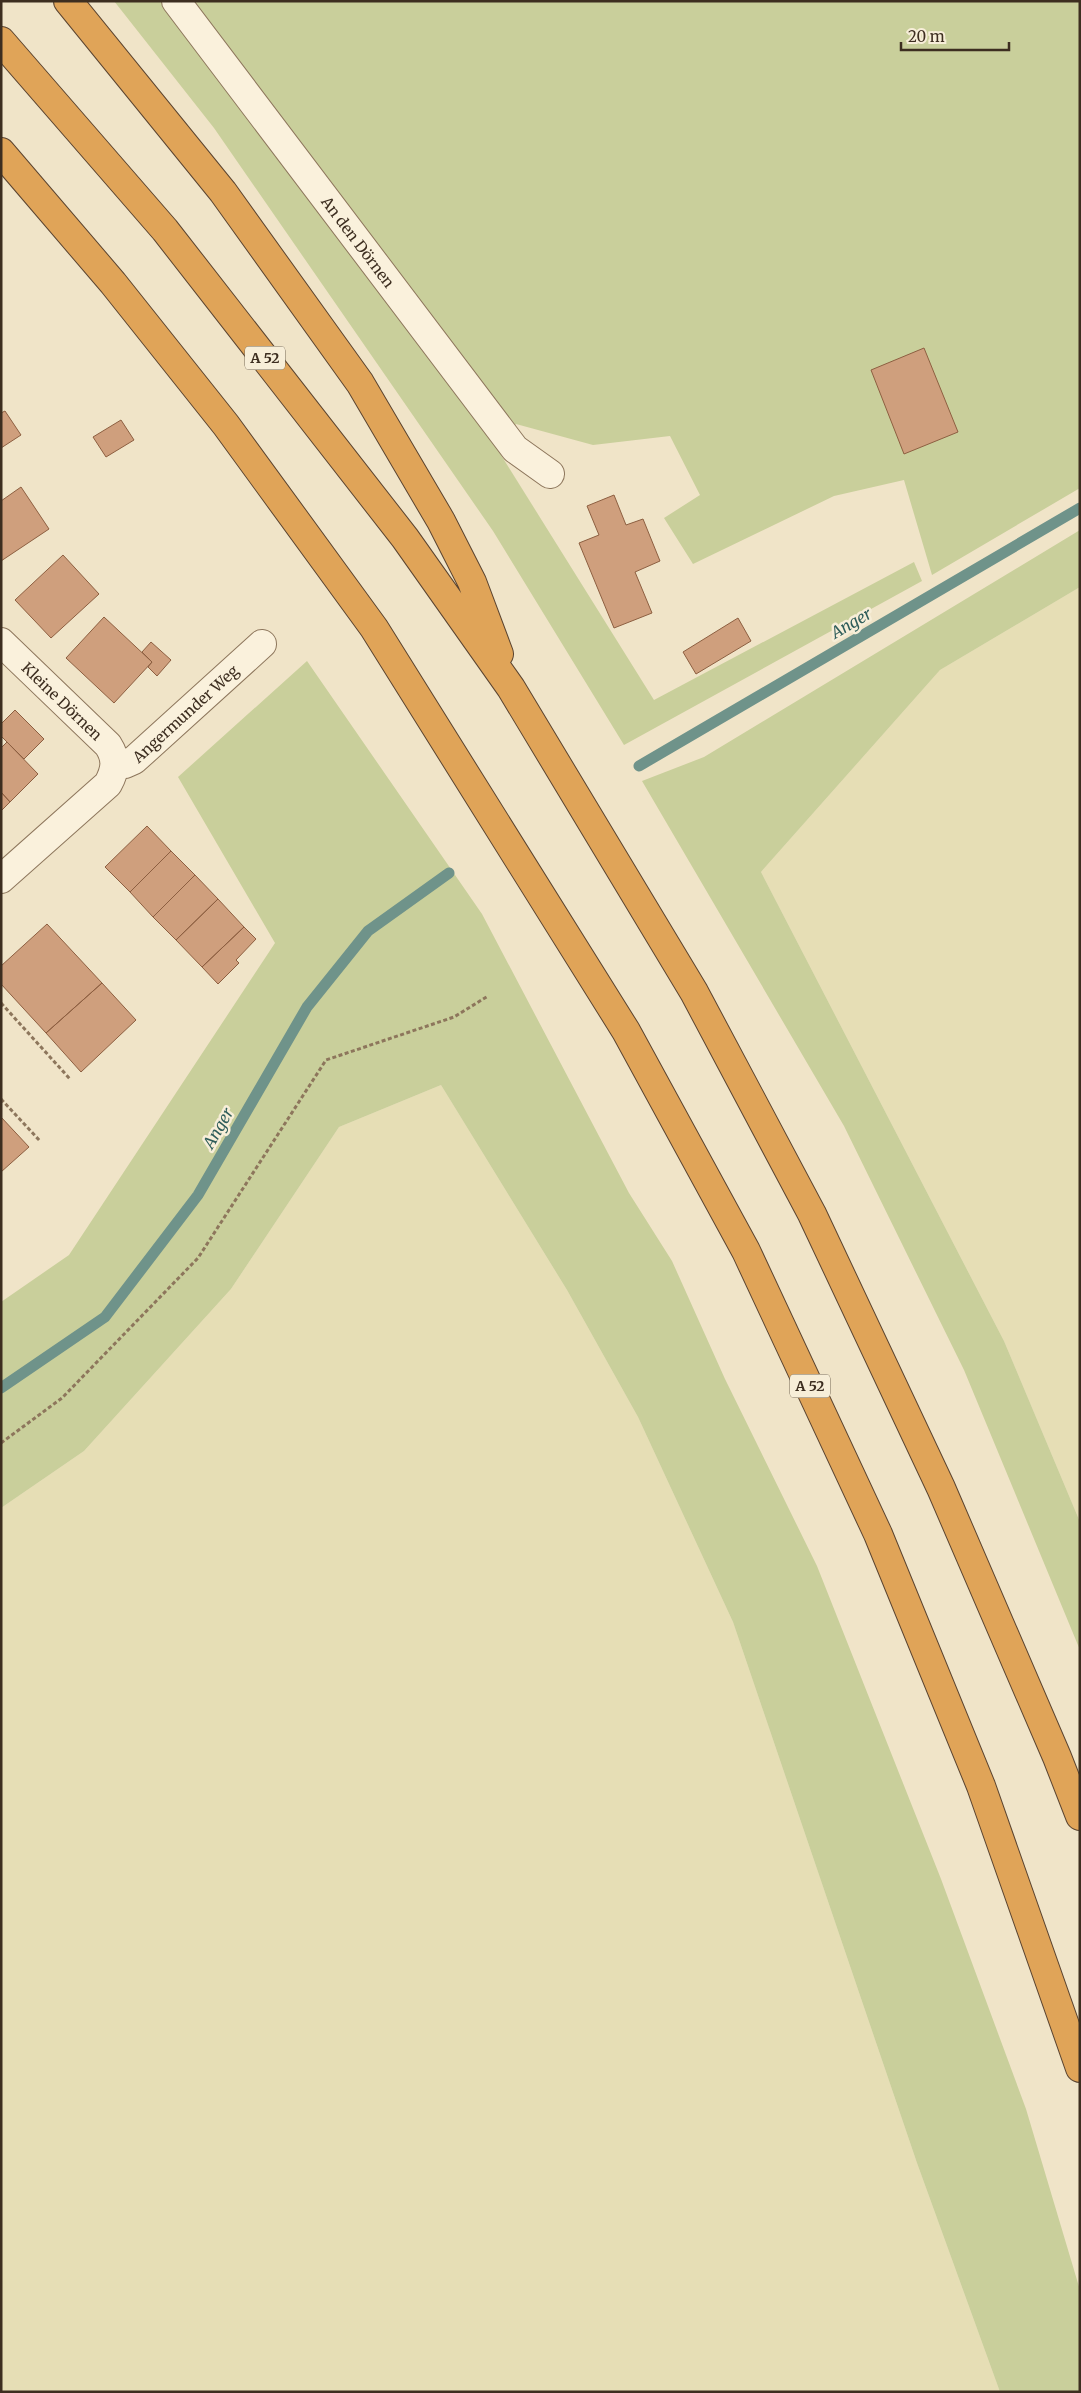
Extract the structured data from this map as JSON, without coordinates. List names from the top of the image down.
{
  "streets": {
    "highway": ["A 52"],
    "street": ["An den Dörnen", "Kleine Dörnen", "Angermunder Weg"]
  },
  "crossings": [
    ["Kleine Dörnen", "Angermunder Weg"]
  ],
  "water": ["Anger"],
  "scale_bar": "20 m"
}
